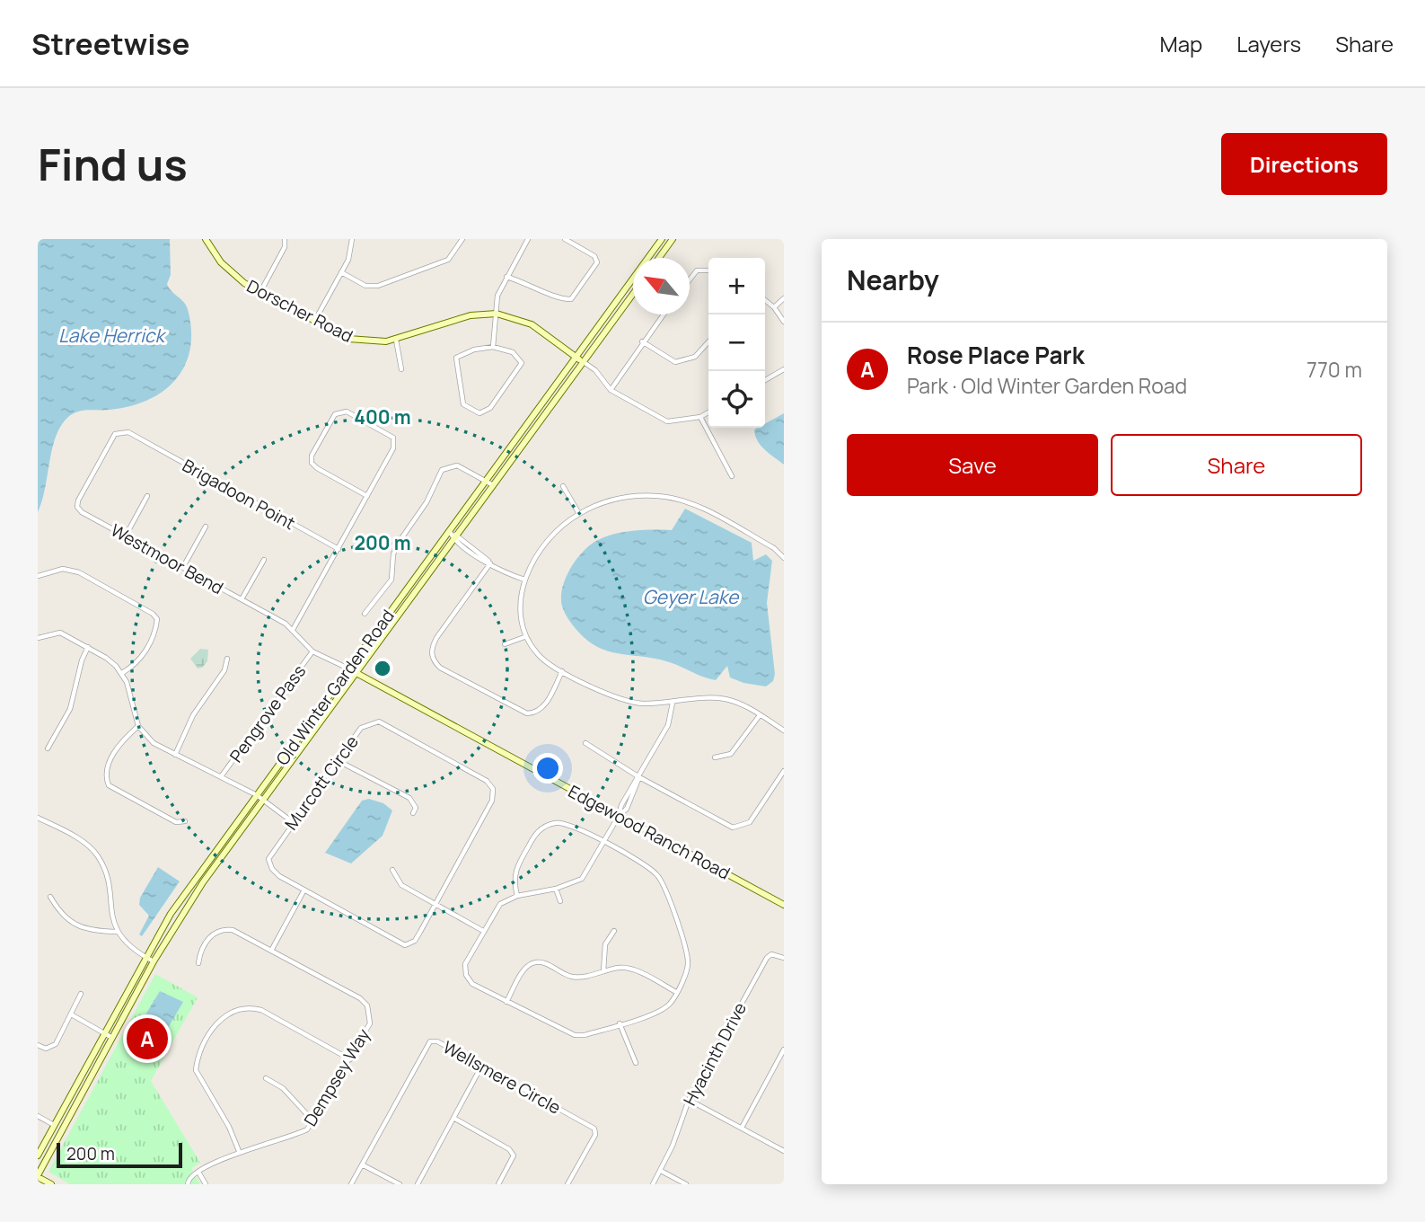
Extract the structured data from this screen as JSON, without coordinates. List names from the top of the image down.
{
  "streets": {
    "main road": ["Dorscher Road", "Old Winter Garden Road", "Edgewood Ranch Road"],
    "street": [
      "Brigadoon Point",
      "Westmoor Bend",
      "Pengrove Pass",
      "Murcott Circle",
      "Hyacinth Drive",
      "Dempsey Way",
      "Wellsmere Circle"
    ]
  },
  "crossings": [
    ["Dorscher Road", "Old Winter Garden Road"],
    ["Brigadoon Point", "Westmoor Bend"],
    ["Westmoor Bend", "Old Winter Garden Road"],
    ["Westmoor Bend", "Pengrove Pass"],
    ["Westmoor Bend", "Edgewood Ranch Road"],
    ["Old Winter Garden Road", "Edgewood Ranch Road"]
  ],
  "water": ["Lake Herrick", "Geyer Lake"],
  "scale_bar": "200 m",
  "north": "top left",
  "page": {
    "header": "Streetwise",
    "nav": ["Map", "Layers", "Share"],
    "buttons": [
      "Directions",
      ["Save", "Share"]
    ],
    "title": "Find us",
    "heading": "Nearby",
    "map_buttons": ["+", "−"],
    "list": [
      {
        "mark": "A",
        "name": "Rose Place Park",
        "note": "Park · Old Winter Garden Road",
        "value": "770 m"
      }
    ],
    "pins": "A",
    "scale": "200 m"
  },
  "rings": ["400 m", "200 m"]
}
